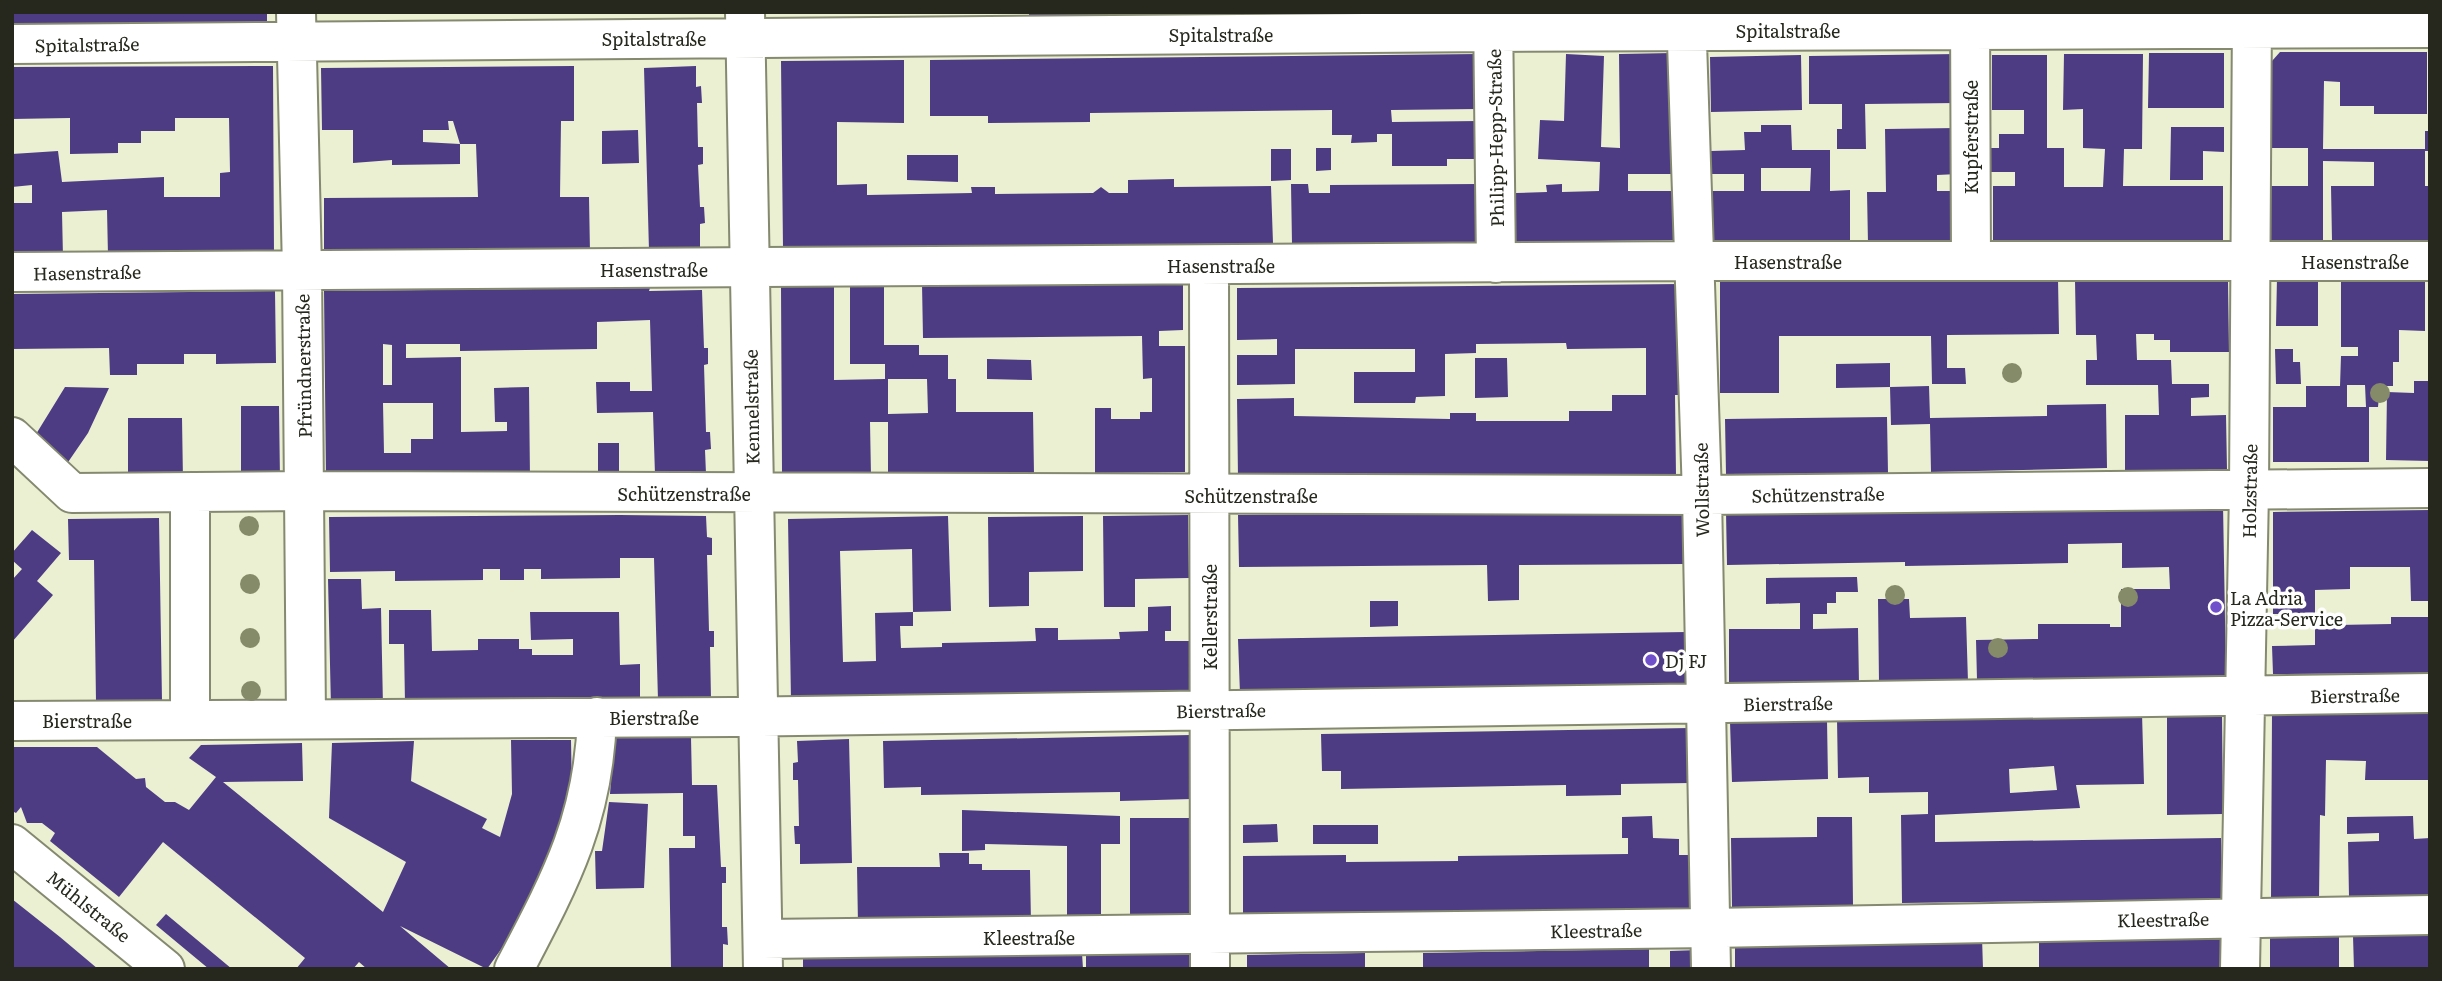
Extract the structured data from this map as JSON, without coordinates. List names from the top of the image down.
{
  "streets": {
    "street": [
      "Spitalstraße",
      "Kupferstraße",
      "Philipp-Hepp-Straße",
      "Hasenstraße",
      "Pfründnerstraße",
      "Kennelstraße",
      "Wollstraße",
      "Holzstraße",
      "Schützenstraße",
      "Kellerstraße",
      "Bierstraße",
      "Mühlstraße",
      "Kleestraße"
    ]
  },
  "crossings": [
    ["Spitalstraße", "Kupferstraße"],
    ["Spitalstraße", "Philipp-Hepp-Straße"],
    ["Spitalstraße", "Pfründnerstraße"],
    ["Spitalstraße", "Kennelstraße"],
    ["Spitalstraße", "Wollstraße"],
    ["Spitalstraße", "Holzstraße"],
    ["Kupferstraße", "Hasenstraße"],
    ["Philipp-Hepp-Straße", "Hasenstraße"],
    ["Hasenstraße", "Pfründnerstraße"],
    ["Hasenstraße", "Kennelstraße"],
    ["Hasenstraße", "Wollstraße"],
    ["Hasenstraße", "Holzstraße"],
    ["Hasenstraße", "Kellerstraße"],
    ["Pfründnerstraße", "Schützenstraße"],
    ["Pfründnerstraße", "Bierstraße"],
    ["Kennelstraße", "Schützenstraße"],
    ["Kennelstraße", "Bierstraße"],
    ["Kennelstraße", "Kleestraße"],
    ["Wollstraße", "Schützenstraße"],
    ["Wollstraße", "Bierstraße"],
    ["Wollstraße", "Kleestraße"],
    ["Holzstraße", "Schützenstraße"],
    ["Holzstraße", "Bierstraße"],
    ["Holzstraße", "Kleestraße"],
    ["Schützenstraße", "Kellerstraße"],
    ["Kellerstraße", "Bierstraße"],
    ["Kellerstraße", "Kleestraße"]
  ],
  "places": ["La Adria Pizza-Service", "Dj FJ"]
}
